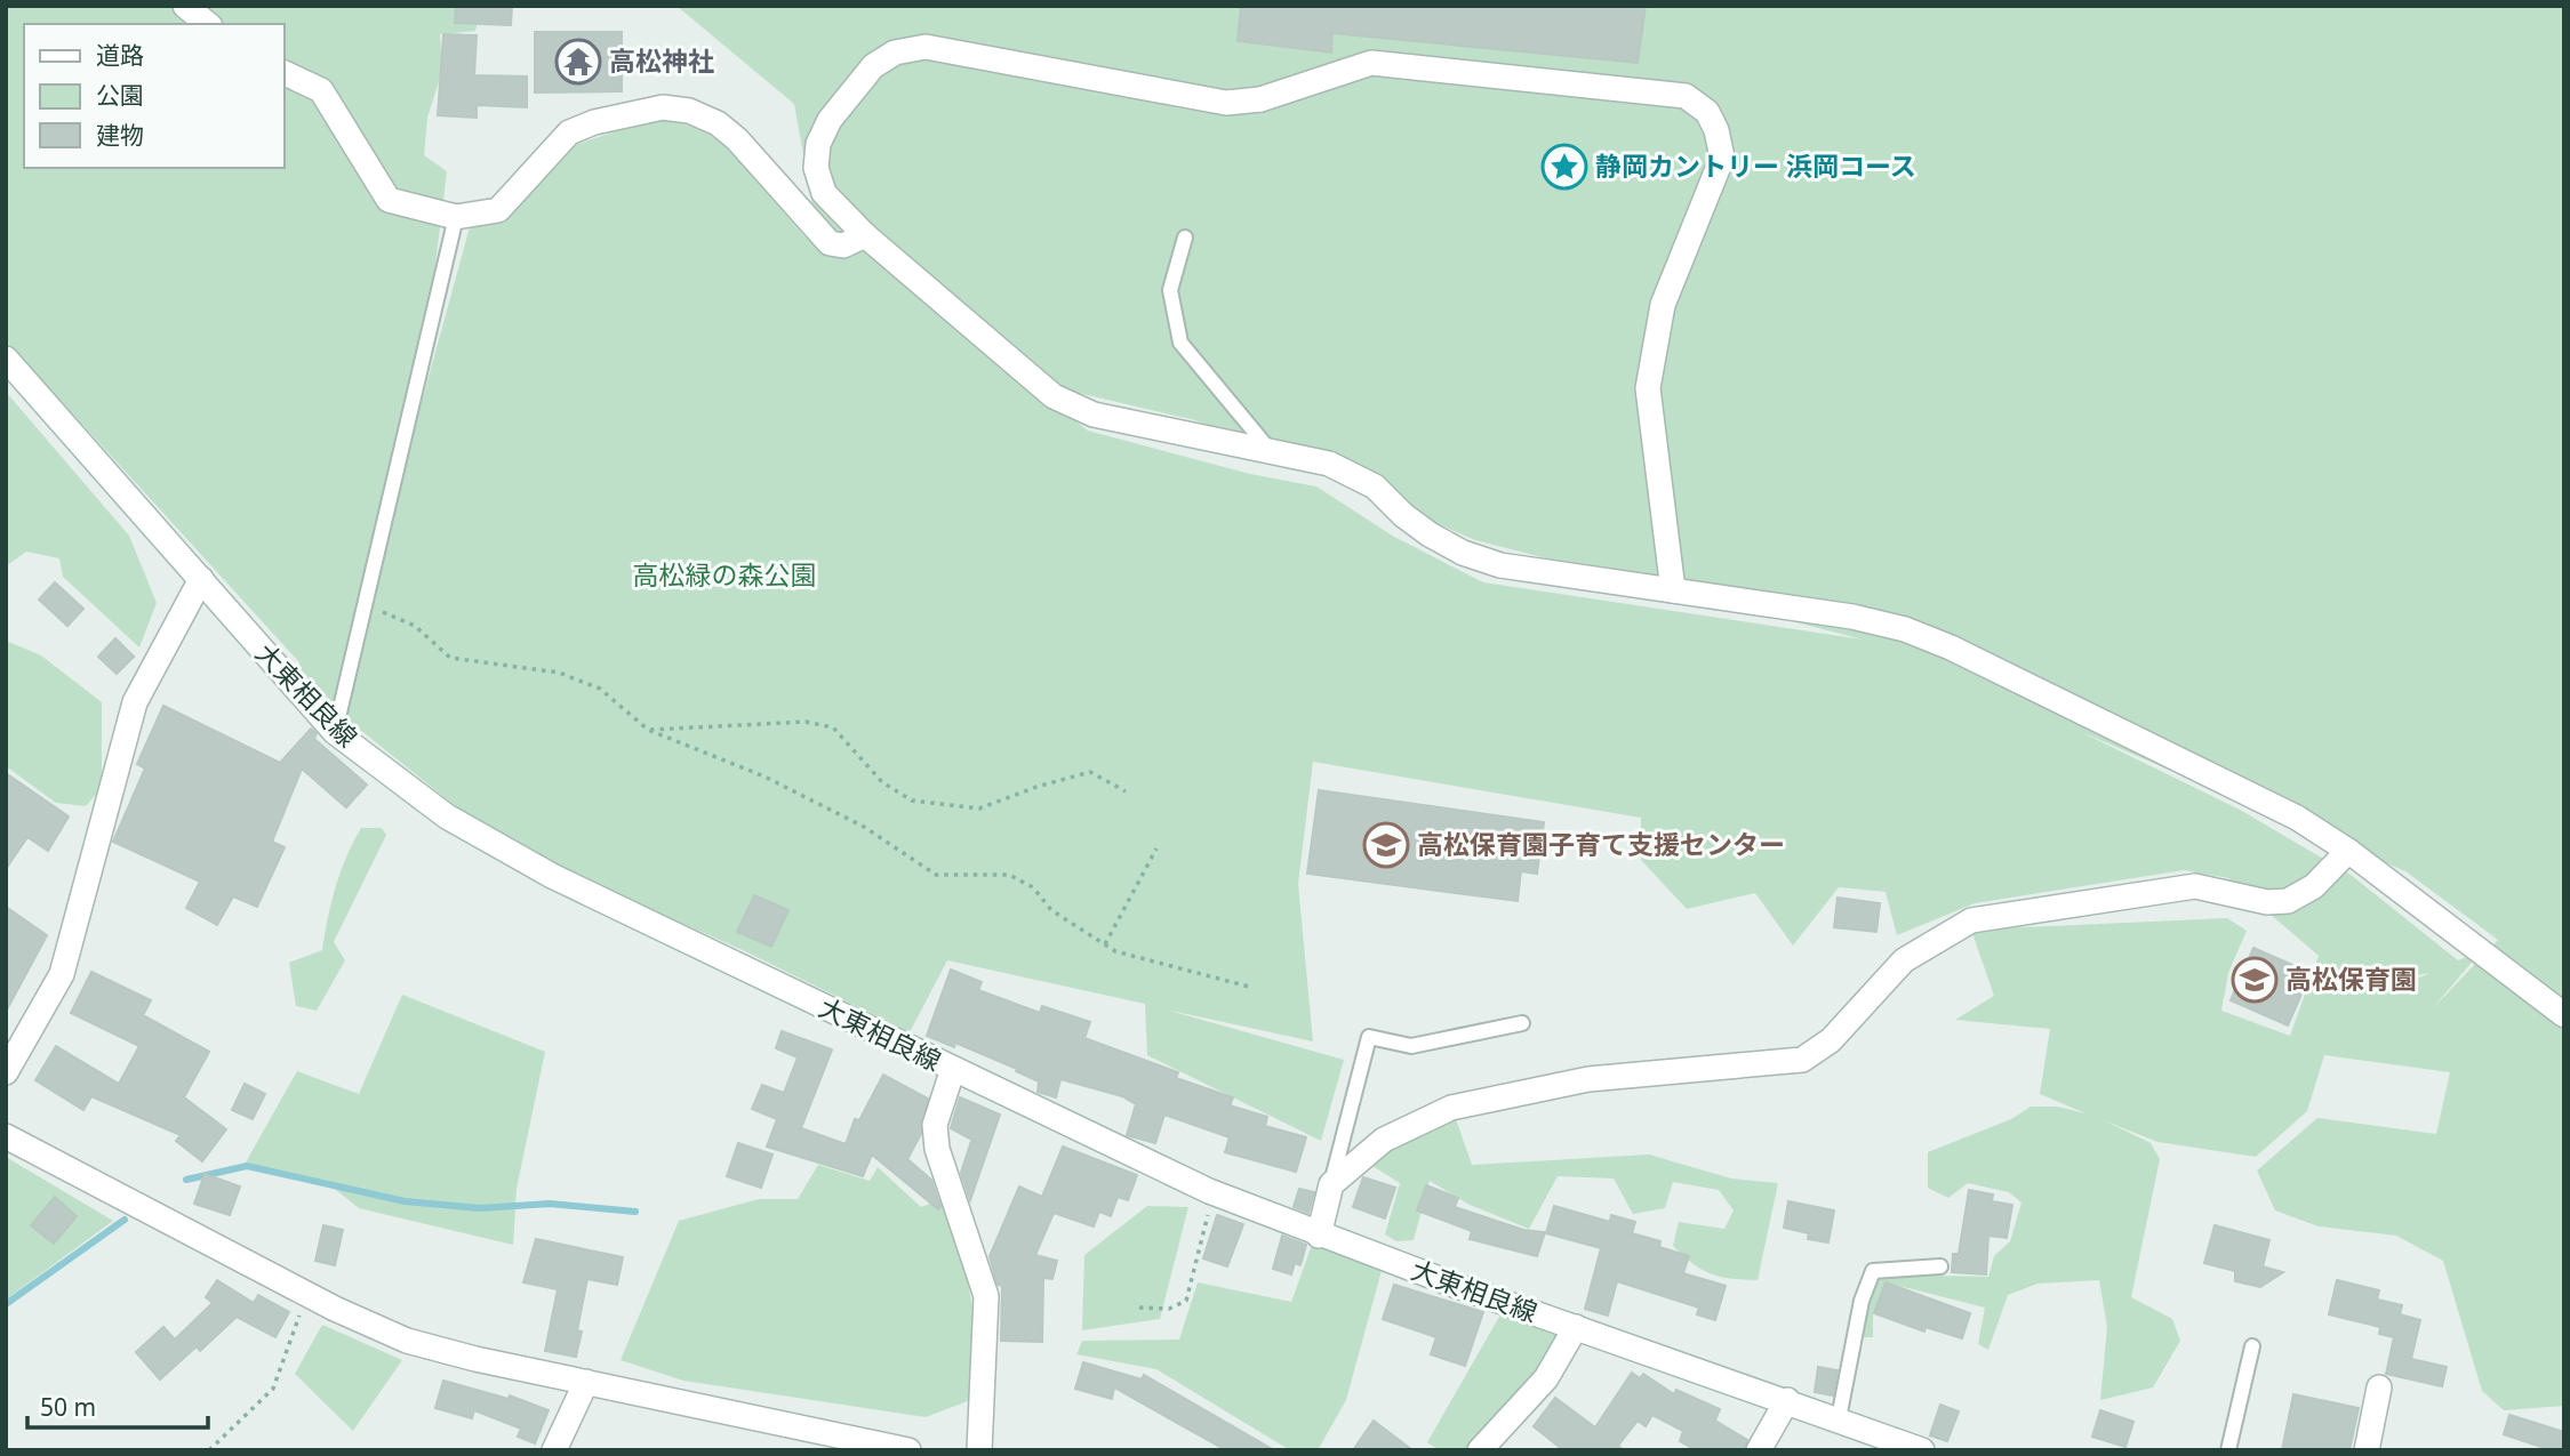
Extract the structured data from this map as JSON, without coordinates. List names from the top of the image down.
{
  "streets": {
    "street": ["大東相良線"]
  },
  "parks": ["高松緑の森公園"],
  "places": {
    "temple": ["高松神社"],
    "place": ["静岡カントリー 浜岡コース"],
    "school or university": ["高松保育園子育て支援センター", "高松保育園"]
  },
  "legend": ["道路", "公園", "建物"],
  "scale_bar": "50 m"
}
